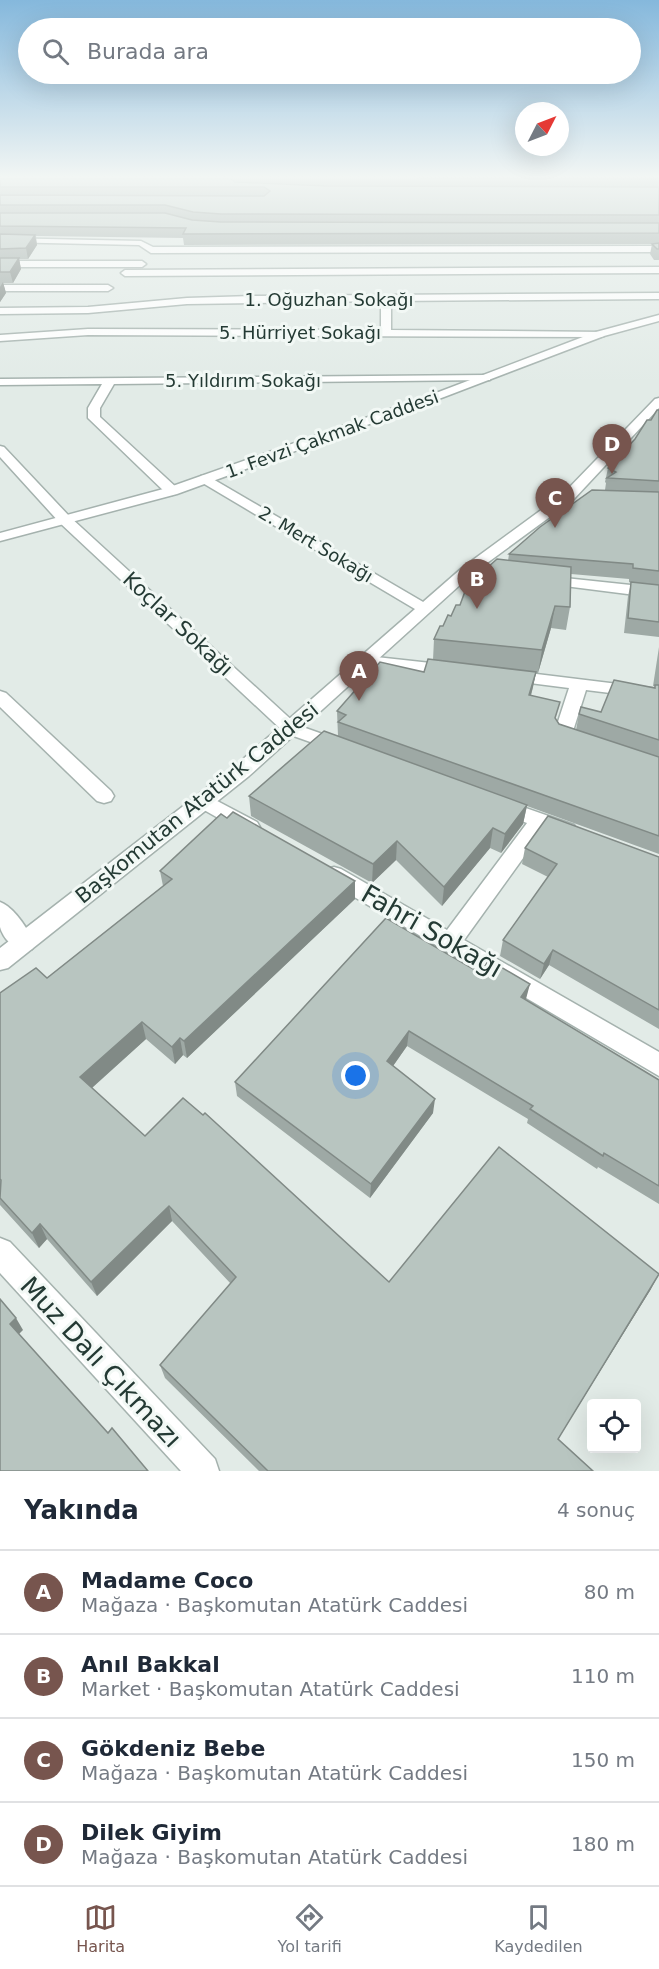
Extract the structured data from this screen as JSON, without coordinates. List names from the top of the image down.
{
  "streets": {
    "street": [
      "1. Oğuzhan Sokağı",
      "5. Hürriyet Sokağı",
      "5. Yıldırım Sokağı",
      "1. Fevzi Çakmak Caddesi",
      "2. Mert Sokağı",
      "Koçlar Sokağı",
      "Başkomutan Atatürk Caddesi",
      "Fahri Sokağı",
      "Muz Dalı Çıkmazı"
    ]
  },
  "crossings": [
    ["5. Hürriyet Sokağı", "1. Fevzi Çakmak Caddesi"],
    ["5. Yıldırım Sokağı", "1. Fevzi Çakmak Caddesi"],
    ["1. Fevzi Çakmak Caddesi", "2. Mert Sokağı"],
    ["1. Fevzi Çakmak Caddesi", "Koçlar Sokağı"],
    ["2. Mert Sokağı", "Başkomutan Atatürk Caddesi"],
    ["Koçlar Sokağı", "Başkomutan Atatürk Caddesi"]
  ],
  "north": "top right",
  "page": {
    "search": "Burada ara",
    "pins": [
      "D",
      "C",
      "B",
      "A"
    ],
    "heading": ["Yakında", "4 sonuç"],
    "list": [
      {
        "mark": "A",
        "name": "Madame Coco",
        "note": "Mağaza · Başkomutan Atatürk Caddesi",
        "value": "80 m"
      },
      {
        "mark": "B",
        "name": "Anıl Bakkal",
        "note": "Market · Başkomutan Atatürk Caddesi",
        "value": "110 m"
      },
      {
        "mark": "C",
        "name": "Gökdeniz Bebe",
        "note": "Mağaza · Başkomutan Atatürk Caddesi",
        "value": "150 m"
      },
      {
        "mark": "D",
        "name": "Dilek Giyim",
        "note": "Mağaza · Başkomutan Atatürk Caddesi",
        "value": "180 m"
      }
    ],
    "nav": ["Harita", "Yol tarifi", "Kaydedilen"]
  }
}
